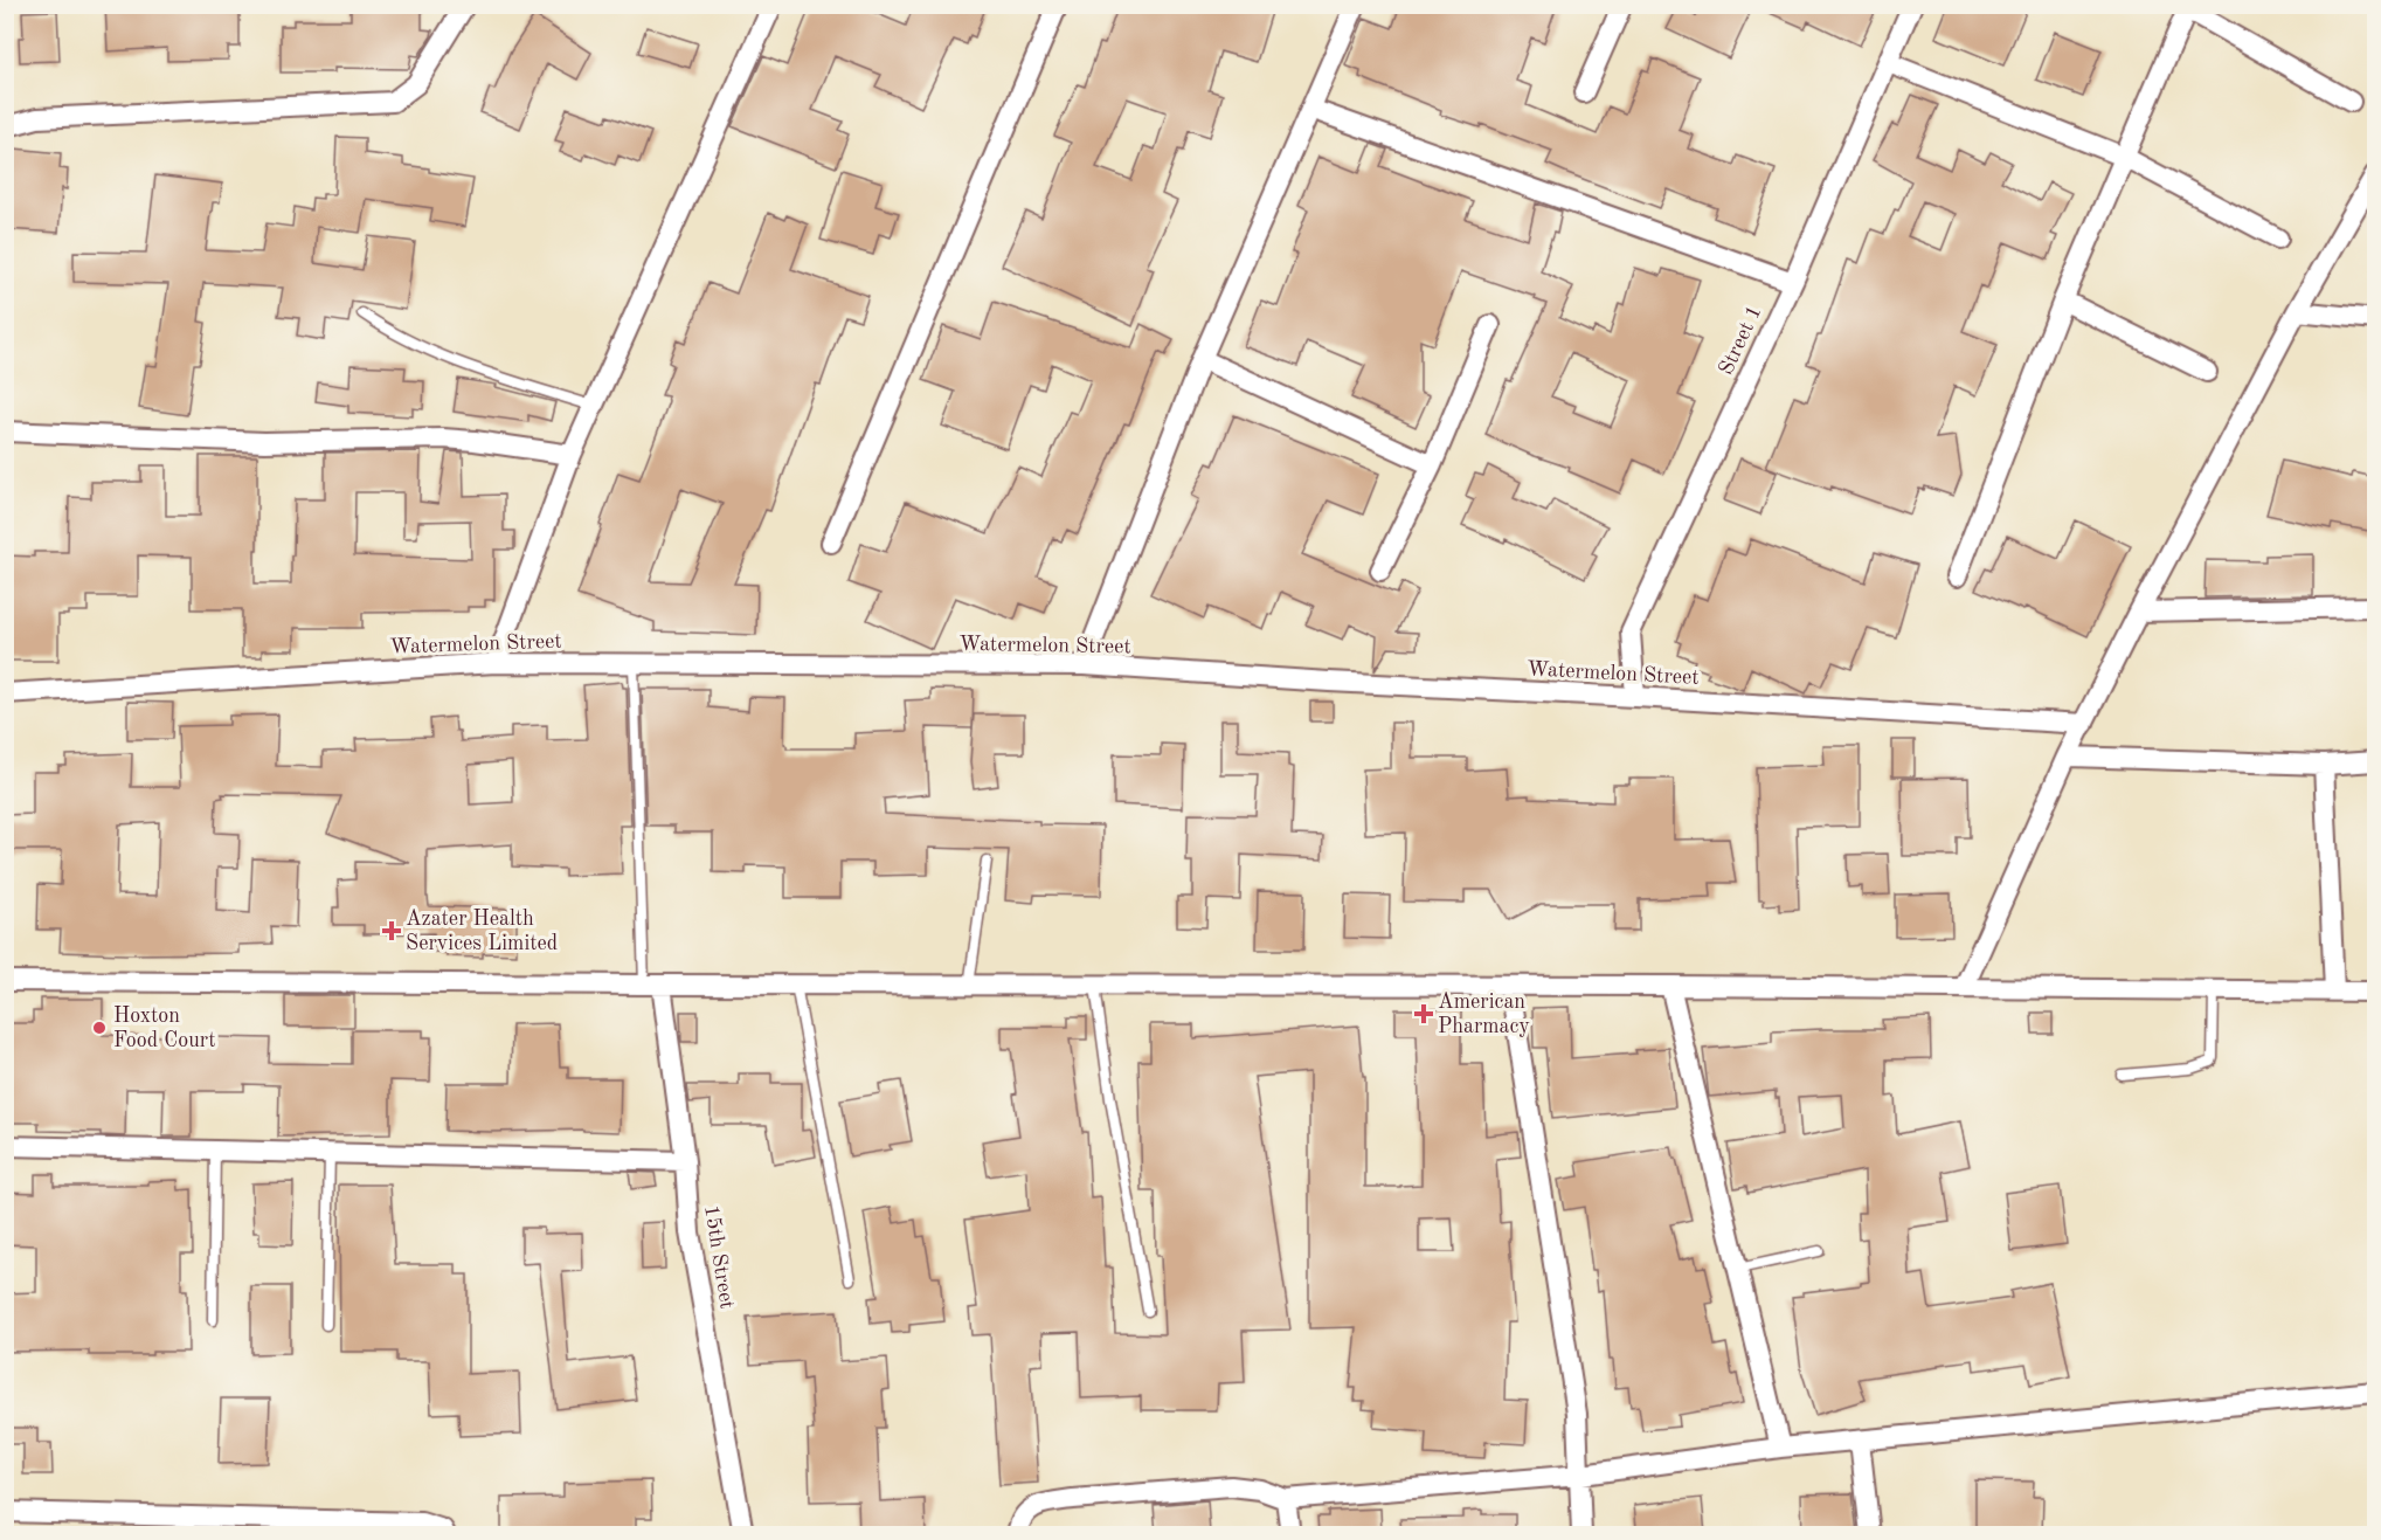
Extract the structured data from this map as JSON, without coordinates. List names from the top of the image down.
{
  "streets": {
    "street": ["Street 1", "Watermelon Street", "15th Street"]
  },
  "crossings": [
    ["Street 1", "Watermelon Street"]
  ],
  "places": {
    "health": ["Azater Health Services Limited", "American Pharmacy"],
    "other": ["Hoxton Food Court"]
  }
}
